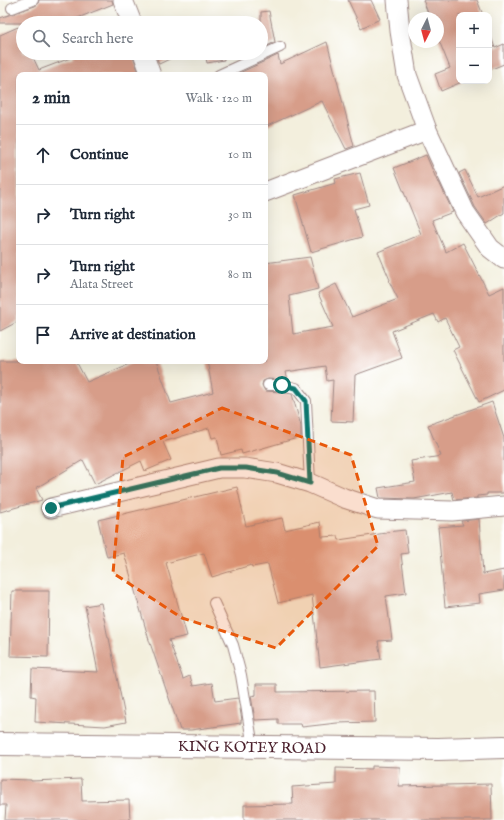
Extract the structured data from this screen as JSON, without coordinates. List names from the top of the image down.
{
  "streets": {
    "street": ["KING KOTEY ROAD"]
  },
  "north": "bottom",
  "page": {
    "map_buttons": ["+", "−"],
    "search": "Search here",
    "heading": ["2 min", "Walk · 120 m"],
    "list": [
      ["Continue", "10 m"],
      ["Turn right", "30 m"],
      ["Turn right", "Alata Street", "80 m"],
      "Arrive at destination"
    ]
  }
}
